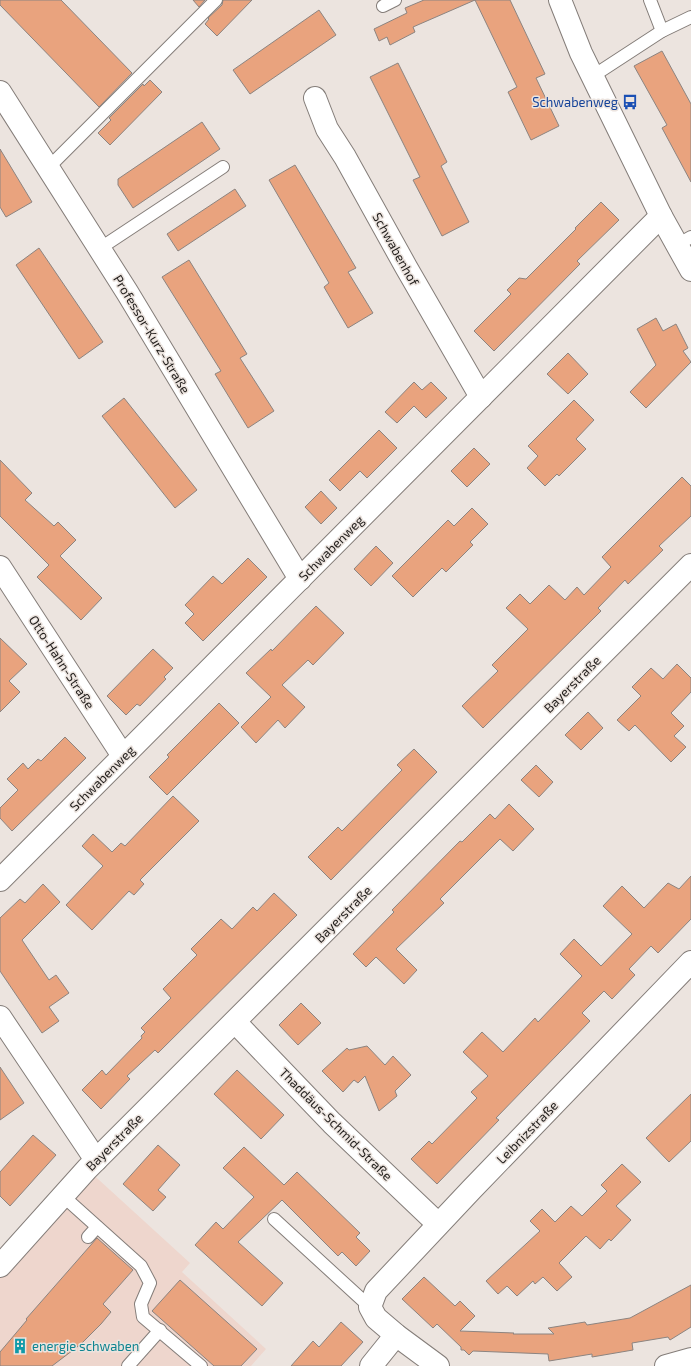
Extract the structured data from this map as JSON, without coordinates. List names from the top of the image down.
{
  "streets": {
    "street": [
      "Schwabenhof",
      "Professor-Kurz-Straße",
      "Schwabenweg",
      "Otto-Hahn-Straße",
      "Bayerstraße",
      "Thaddäus-Schmid-Straße",
      "Leibnizstraße"
    ]
  },
  "crossings": [
    ["Schwabenhof", "Schwabenweg"],
    ["Professor-Kurz-Straße", "Schwabenweg"],
    ["Schwabenweg", "Otto-Hahn-Straße"],
    ["Bayerstraße", "Thaddäus-Schmid-Straße"],
    ["Thaddäus-Schmid-Straße", "Leibnizstraße"]
  ],
  "places": {
    "bus stop": ["Schwabenweg"],
    "building": ["energie schwaben"]
  }
}
